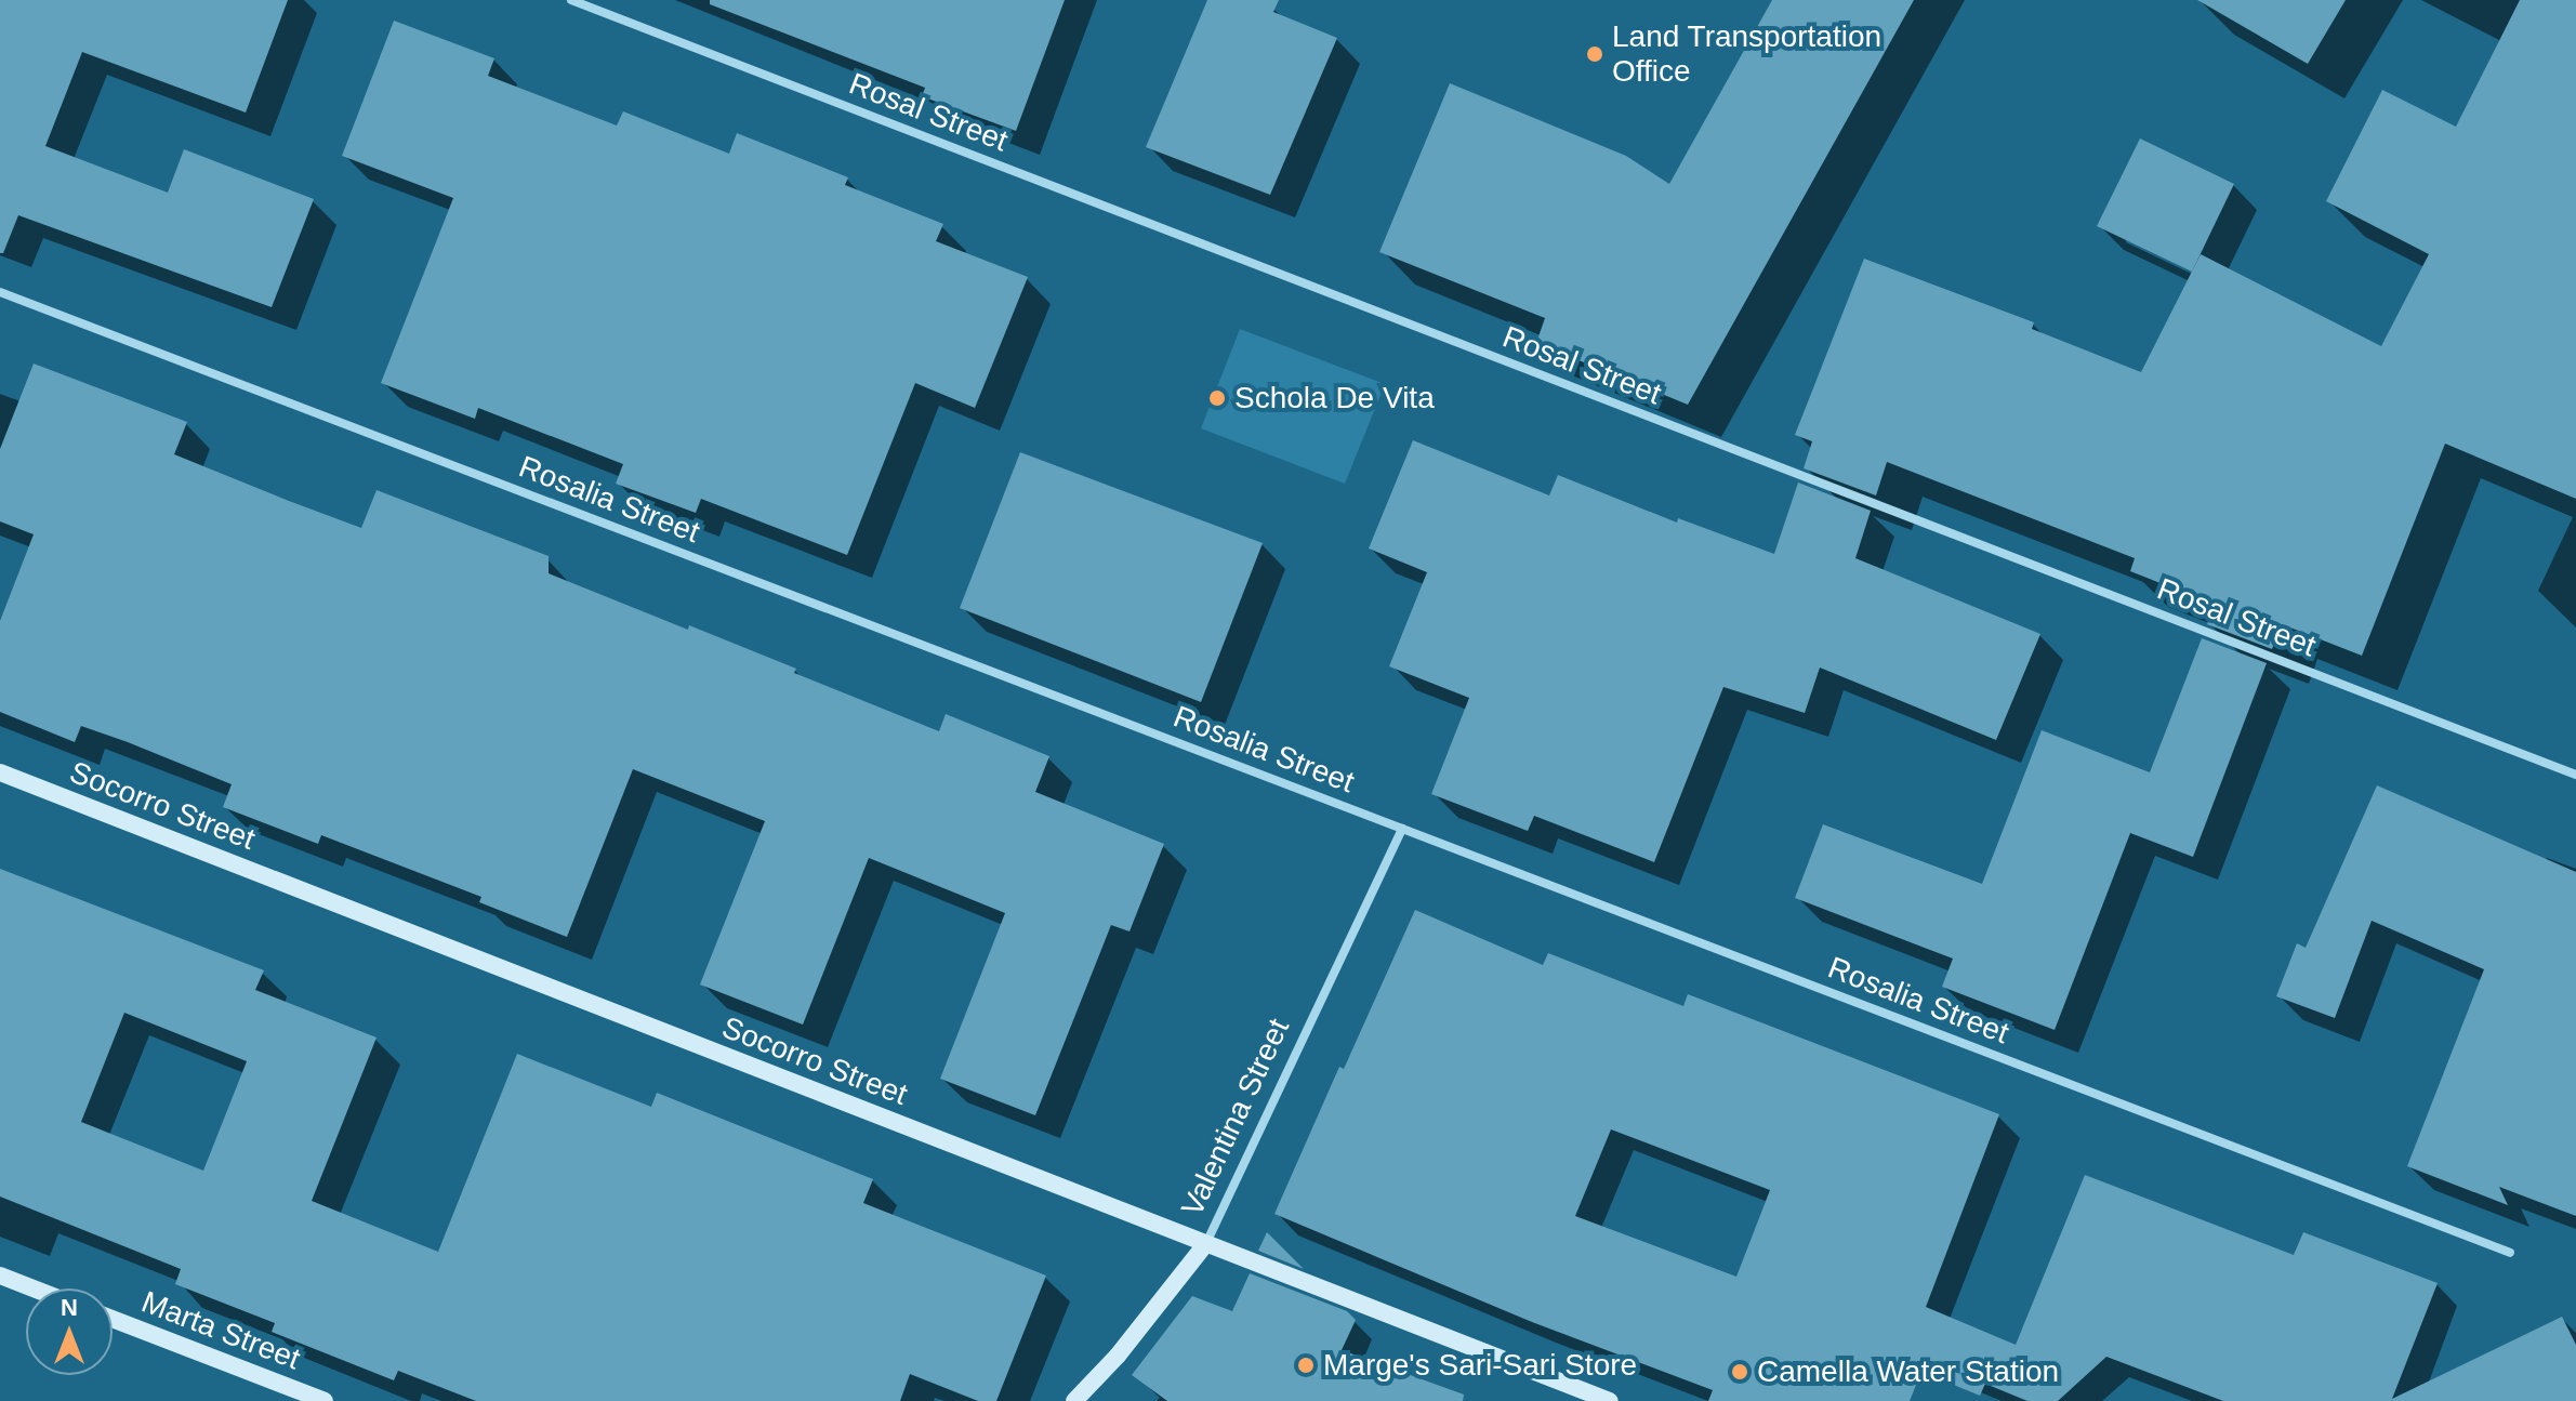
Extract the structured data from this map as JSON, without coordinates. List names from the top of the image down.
{
  "streets": {
    "street": [
      "Rosal Street",
      "Rosalia Street",
      "Socorro Street",
      "Valentina Street",
      "Marta Street"
    ]
  },
  "crossings": [
    ["Rosalia Street", "Valentina Street"],
    ["Socorro Street", "Valentina Street"]
  ],
  "places": [
    "Land Transportation Office",
    "Schola De Vita",
    "Marge's Sari-Sari Store",
    "Camella Water Station"
  ],
  "north": "top"
}
